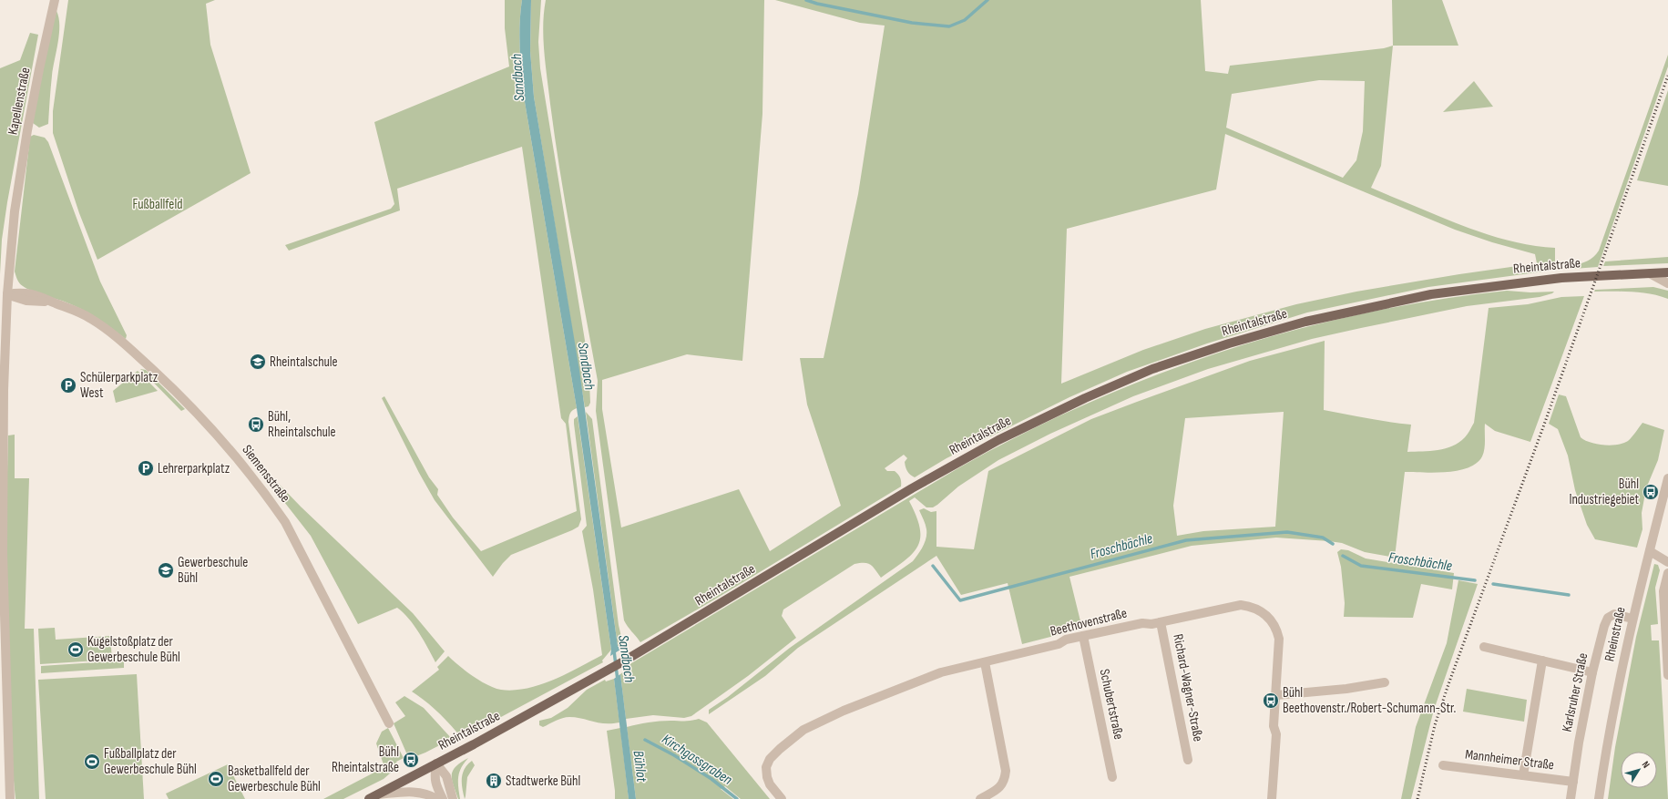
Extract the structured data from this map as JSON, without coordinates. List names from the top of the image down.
{
  "streets": {
    "main road": ["Rheintalstraße"],
    "street": [
      "Kapellenstraße",
      "Siemensstraße",
      "Beethovenstraße",
      "Rheinstraße",
      "Richard-Wagner-Straße",
      "Karlsruher Straße",
      "Schubertstraße",
      "Mannheimer Straße"
    ]
  },
  "crossings": [
    ["Kapellenstraße", "Siemensstraße"],
    ["Beethovenstraße", "Richard-Wagner-Straße"],
    ["Beethovenstraße", "Schubertstraße"],
    ["Rheinstraße", "Karlsruher Straße"],
    ["Karlsruher Straße", "Mannheimer Straße"]
  ],
  "water": [
    "Sandbach",
    "Froschbächle",
    "Kirchgassgraben",
    "Bühlot"
  ],
  "parks": ["Fußballfeld"],
  "places": {
    "school or university": ["Rheintalschule", "Gewerbeschule Bühl"],
    "parking": ["Schülerparkplatz West", "Lehrerparkplatz"],
    "bus stop": [
      "Bühl, Rheintalschule",
      "Bühl Industriegebiet",
      "Bühl Beethovenstr./Robert-Schumann-Str.",
      "Bühl Rheintalstraße"
    ],
    "sports": ["Kugelstoßplatz der Gewerbeschule Bühl", "Fußballplatz der Gewerbeschule Bühl", "Basketballfeld der Gewerbeschule Bühl"],
    "building": ["Stadtwerke Bühl"]
  },
  "north": "top right"
}
